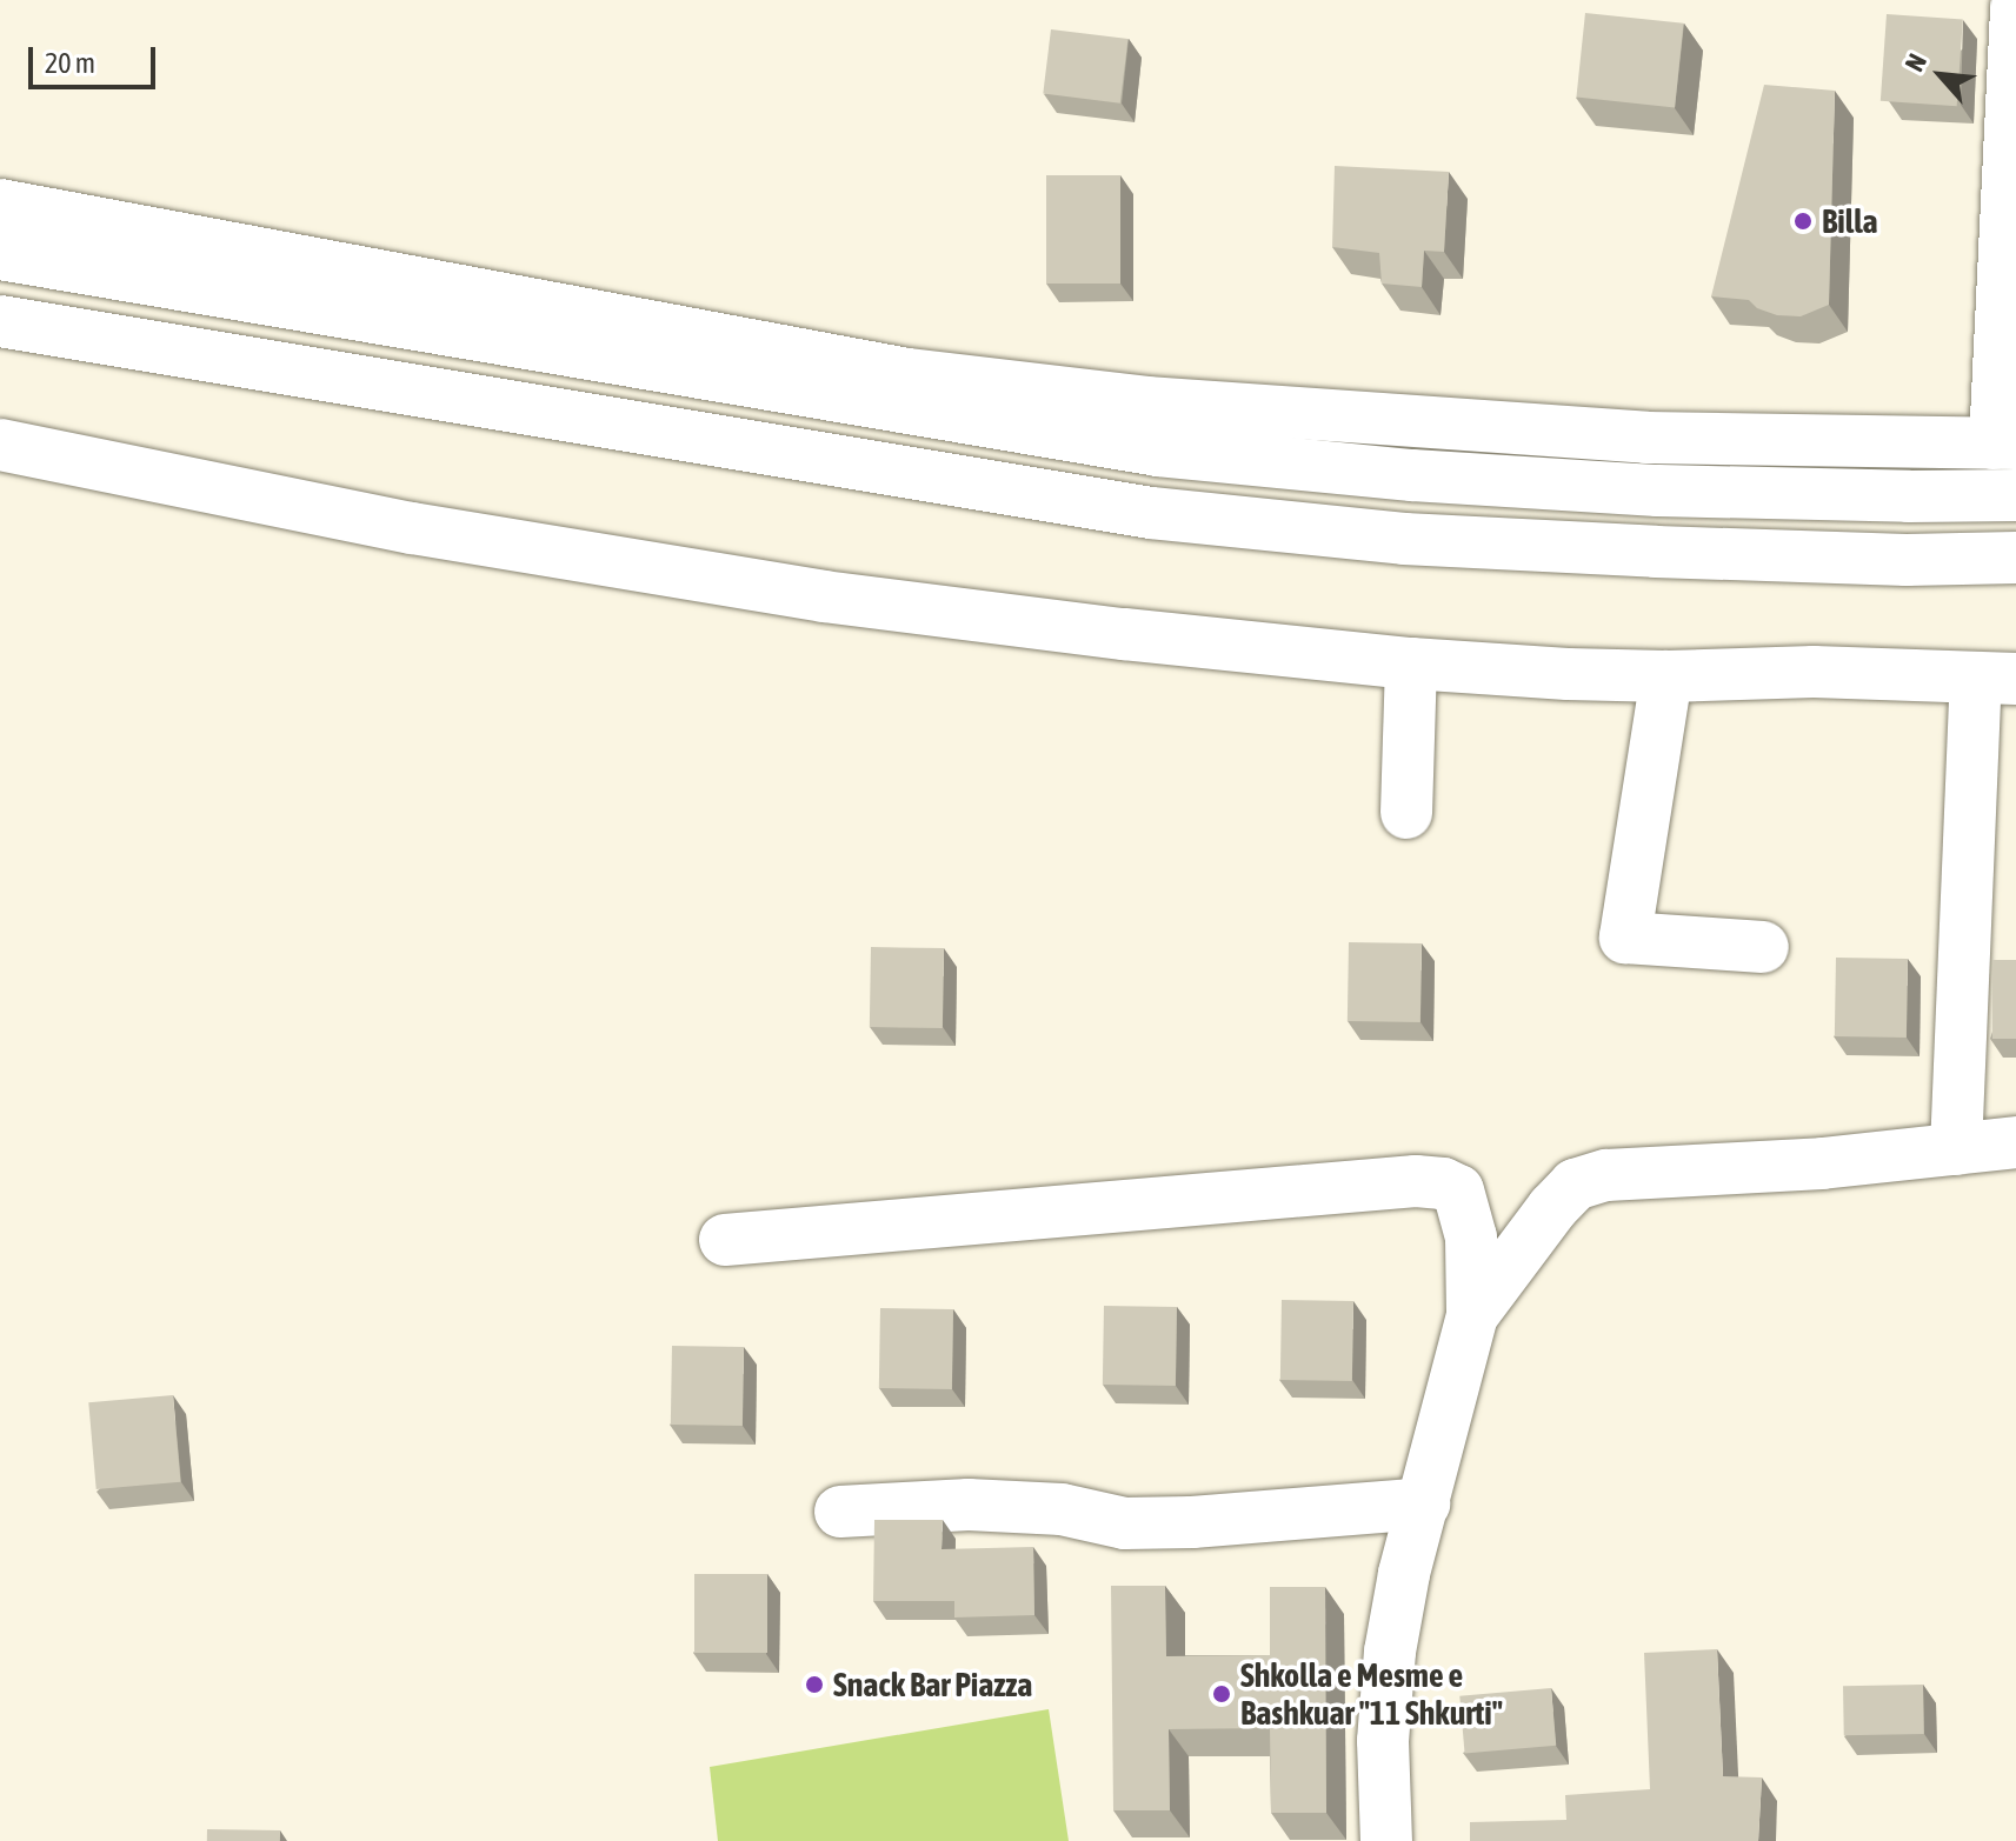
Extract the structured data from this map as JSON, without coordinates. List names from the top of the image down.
{
  "places": ["Billa", "Snack Bar Piazza", "Shkolla e Mesme e Bashkuar \"11 Shkurti\""],
  "scale_bar": "20 m",
  "north": "top left"
}
